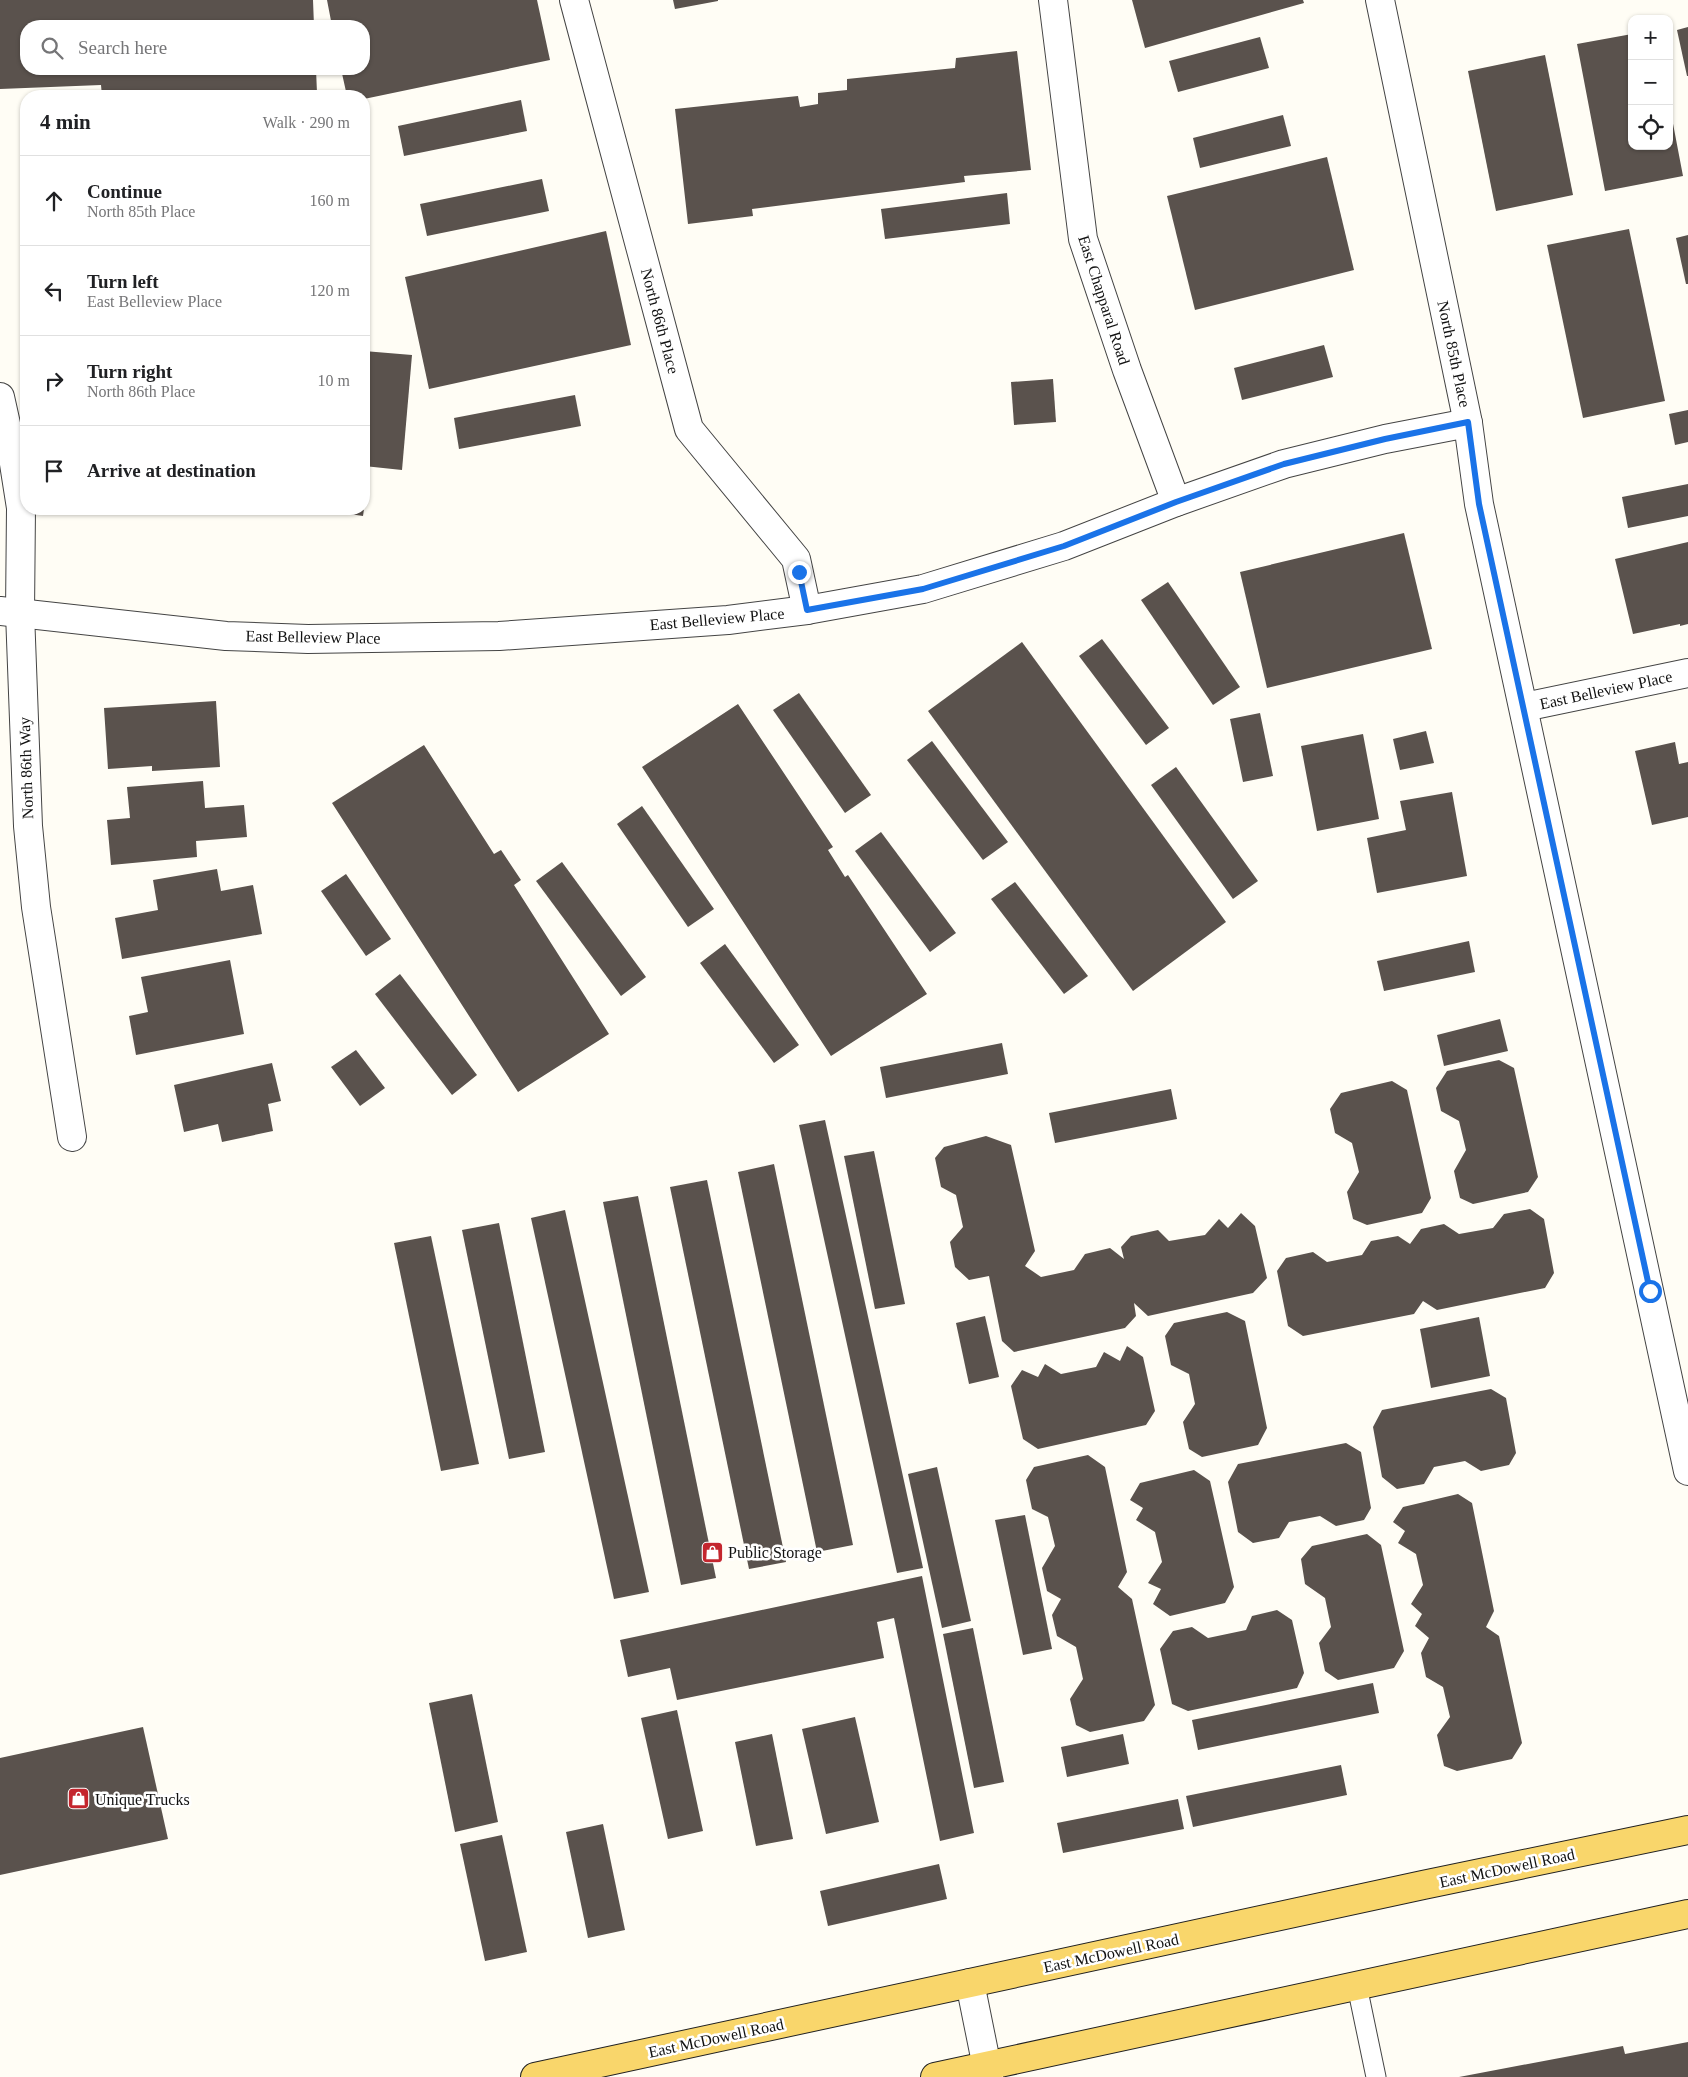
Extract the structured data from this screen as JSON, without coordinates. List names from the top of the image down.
{
  "streets": {
    "main road": ["East McDowell Road"],
    "street": [
      "East Chapparal Road",
      "North 86th Place",
      "North 85th Place",
      "East Belleview Place",
      "North 86th Way"
    ]
  },
  "crossings": [
    ["East Chapparal Road", "East Belleview Place"],
    ["North 86th Place", "East Belleview Place"],
    ["North 85th Place", "East Belleview Place"],
    ["East Belleview Place", "North 86th Way"]
  ],
  "places": {
    "shop": ["Public Storage", "Unique Trucks"]
  },
  "page": {
    "map_buttons": ["+", "−"],
    "search": "Search here",
    "heading": ["4 min", "Walk · 290 m"],
    "list": [
      ["Continue", "North 85th Place", "160 m"],
      ["Turn left", "East Belleview Place", "120 m"],
      ["Turn right", "North 86th Place", "10 m"],
      "Arrive at destination"
    ]
  }
}
